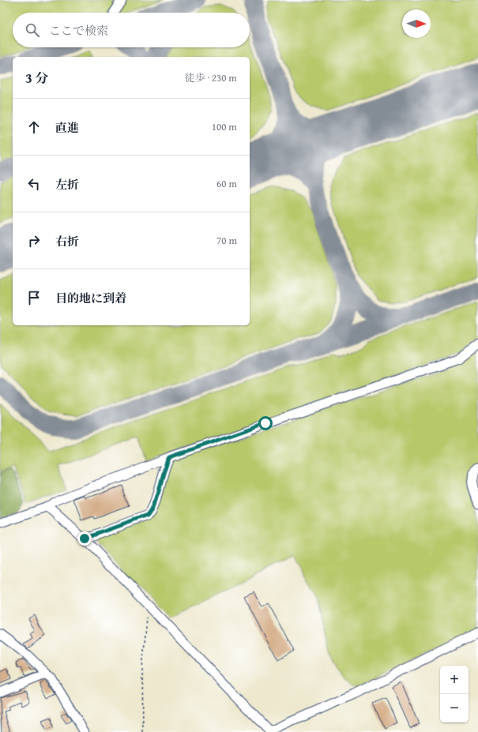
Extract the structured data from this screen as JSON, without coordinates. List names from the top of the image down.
{
  "north": "right",
  "page": {
    "search": "ここで検索",
    "heading": ["3 分", "徒歩 · 230 m"],
    "list": [
      ["直進", "100 m"],
      ["左折", "60 m"],
      ["右折", "70 m"],
      "目的地に到着"
    ],
    "map_buttons": ["+", "−"]
  }
}
